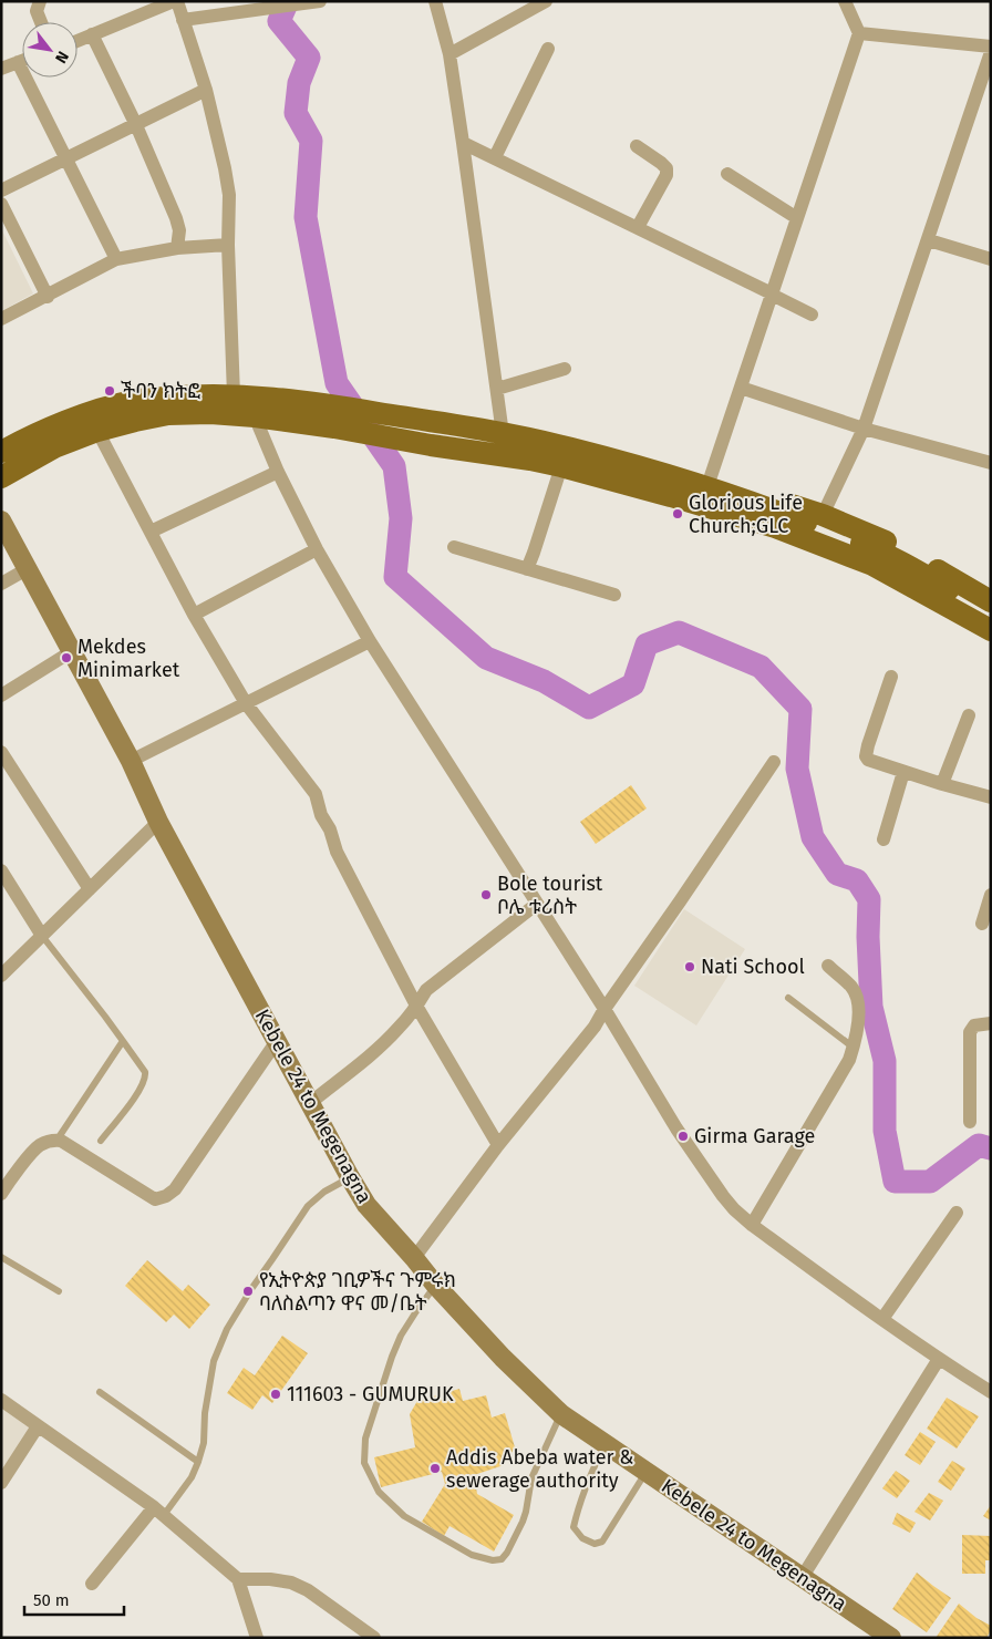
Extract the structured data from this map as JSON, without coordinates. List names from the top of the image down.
{
  "streets": {
    "main road": ["Kebele 24 to Megenagna"]
  },
  "places": [
    "ችባን ክትፎ",
    "Glorious Life Church;GLC",
    "Mekdes Minimarket",
    "Bole tourist ቦሌ ቱሪስት",
    "Nati School",
    "Girma Garage",
    "የኢትዮጵያ ገቢዎችና ጉምሩክ ባለስልጣን ዋና መ/ቤት",
    "111603 - GUMURUK",
    "Addis Abeba water & sewerage authority"
  ],
  "scale_bar": "50 m",
  "north": "bottom right"
}
